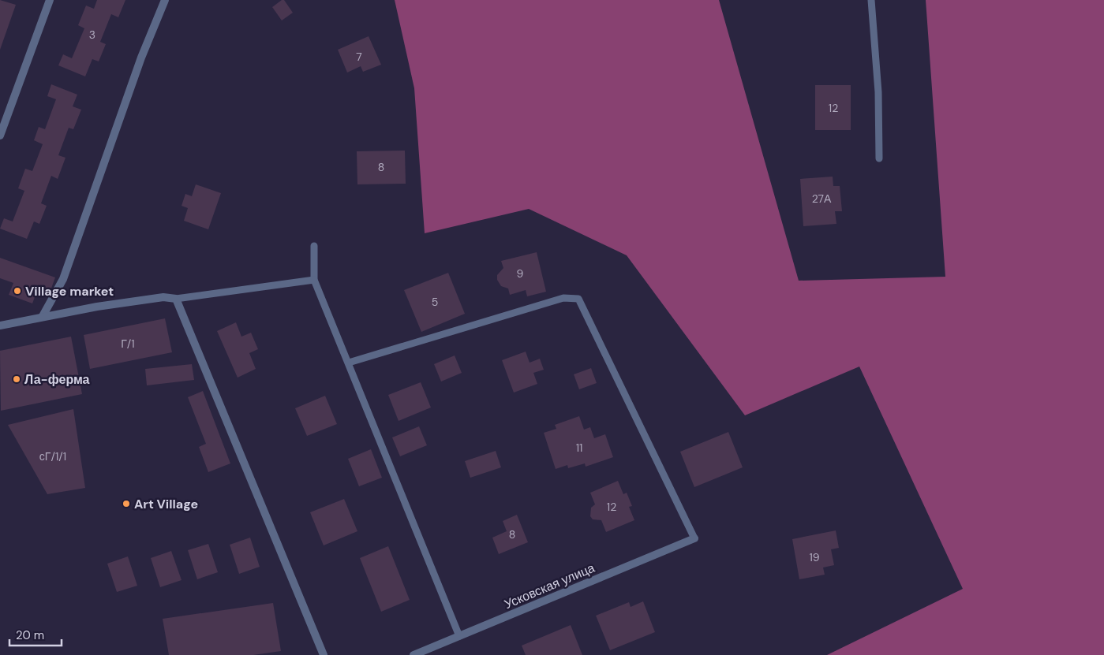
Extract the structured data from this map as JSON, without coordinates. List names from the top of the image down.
{
  "streets": {
    "street": ["Усковская улица"]
  },
  "places": ["Village market", "Ла-ферма", "Art Village"],
  "house_numbers": [
    "3",
    "7",
    "12",
    "8",
    "27А",
    "9",
    "5",
    "Г/1",
    "11",
    "сГ/1/1",
    "12",
    "8",
    "19"
  ],
  "scale_bar": "20 m"
}
